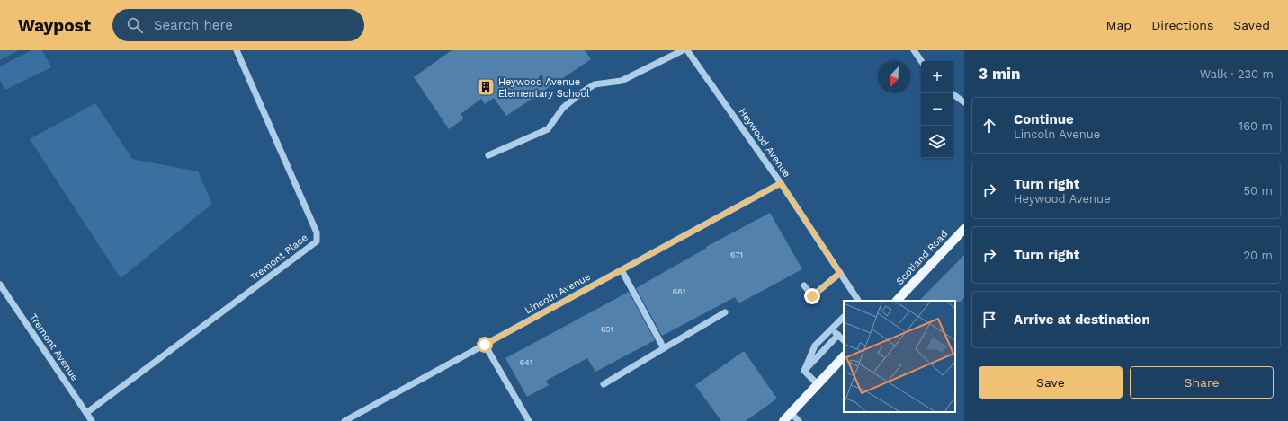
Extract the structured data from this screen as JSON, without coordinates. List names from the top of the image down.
{
  "streets": {
    "main road": ["Scotland Road"],
    "street": [
      "Heywood Avenue",
      "Tremont Place",
      "Lincoln Avenue",
      "Tremont Avenue"
    ]
  },
  "crossings": [
    ["Heywood Avenue", "Lincoln Avenue"],
    ["Tremont Place", "Tremont Avenue"]
  ],
  "places": {
    "building": ["Heywood Avenue Elementary School"]
  },
  "house_numbers": [
    "671",
    "661",
    "651",
    "641"
  ],
  "north": "bottom left",
  "page": {
    "header": "Waypost",
    "search": "Search here",
    "nav": ["Map", "Directions", "Saved"],
    "heading": ["3 min", "Walk · 230 m"],
    "map_buttons": ["+", "−"],
    "list": [
      ["Continue", "Lincoln Avenue", "160 m"],
      ["Turn right", "Heywood Avenue", "50 m"],
      ["Turn right", "20 m"],
      "Arrive at destination"
    ],
    "buttons": ["Save", "Share"]
  }
}
